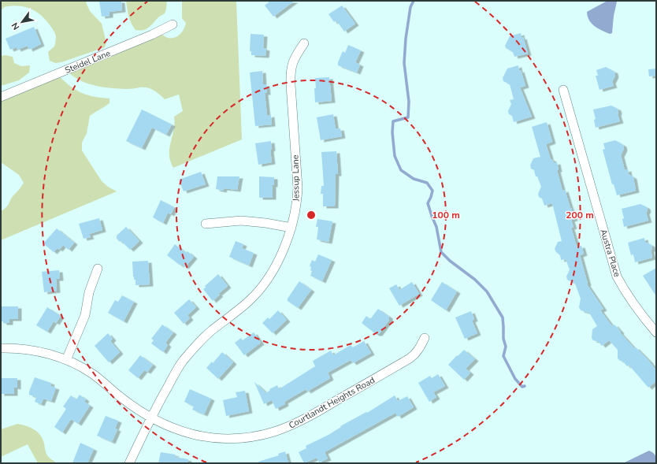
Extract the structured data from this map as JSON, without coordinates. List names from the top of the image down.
{
  "streets": {
    "street": [
      "Steidel Lane",
      "Jessup Lane",
      "Austra Place",
      "Courtlandt Heights Road"
    ]
  },
  "crossings": [
    ["Jessup Lane", "Courtlandt Heights Road"]
  ],
  "north": "bottom left",
  "rings": ["100 m", "200 m"]
}
